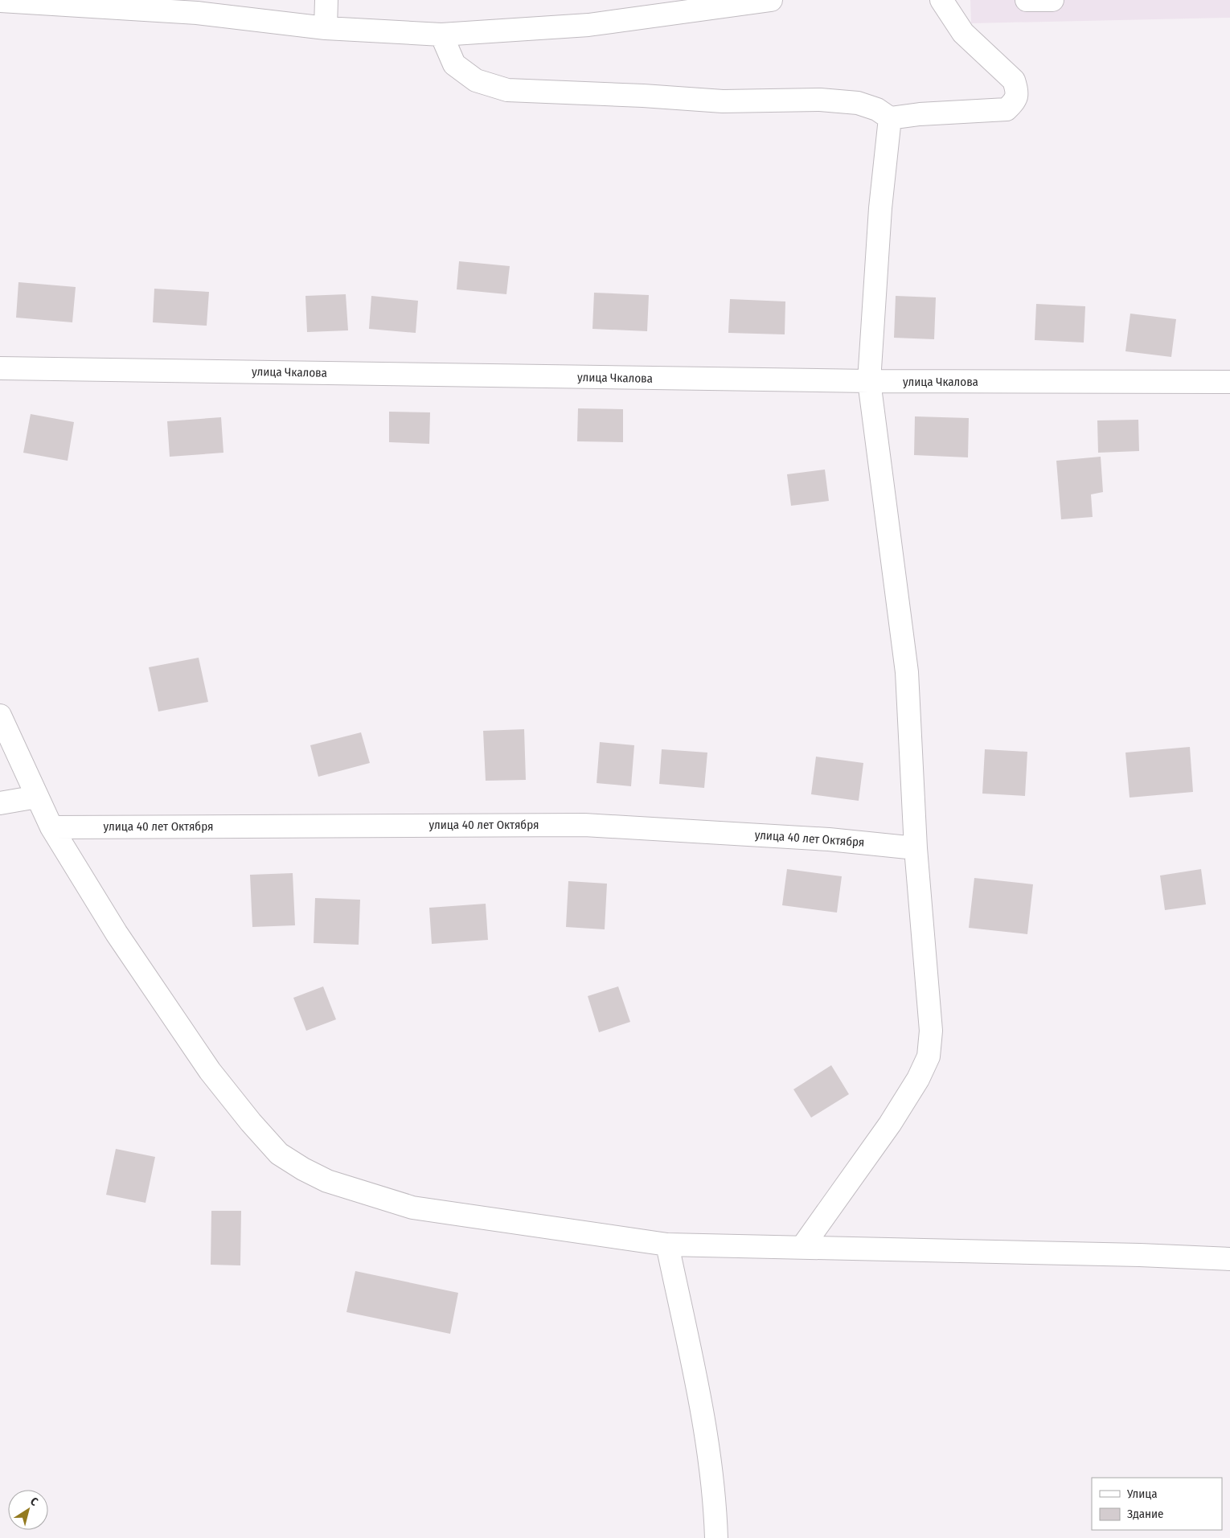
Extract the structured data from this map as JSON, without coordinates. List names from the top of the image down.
{
  "streets": {
    "street": ["улица Чкалова", "улица 40 лет Октября"]
  },
  "legend": ["Улица", "Здание"],
  "north": "top right"
}
